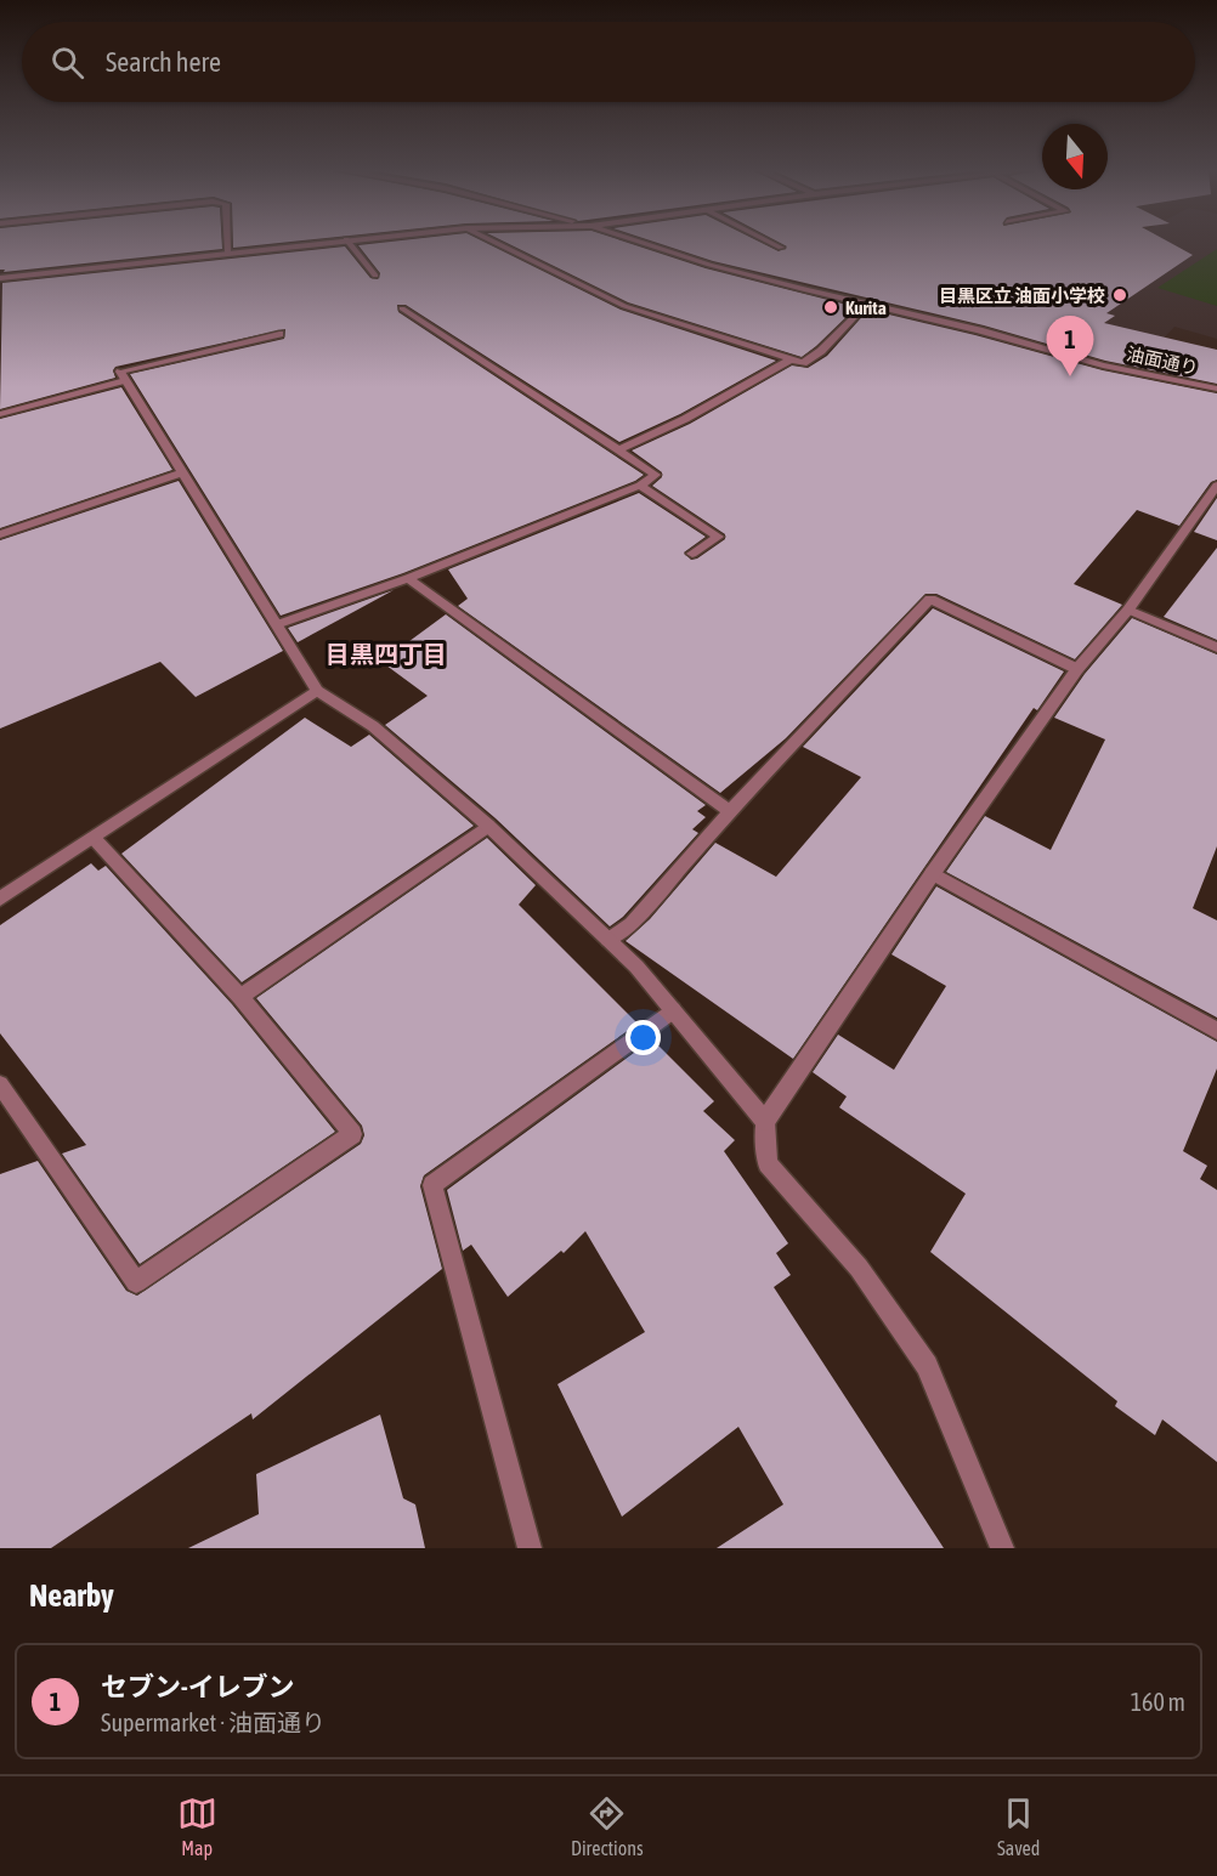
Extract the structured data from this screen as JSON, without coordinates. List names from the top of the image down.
{
  "streets": {
    "street": ["油面通り"]
  },
  "districts": ["目黒四丁目"],
  "places": ["目黒区立 油面小学校", "Kurita"],
  "north": "bottom",
  "page": {
    "search": "Search here",
    "pins": "1",
    "heading": "Nearby",
    "list": [
      {
        "mark": "1",
        "name": "セブン-イレブン",
        "note": "Supermarket · 油面通り",
        "value": "160 m"
      }
    ],
    "nav": ["Map", "Directions", "Saved"]
  }
}
